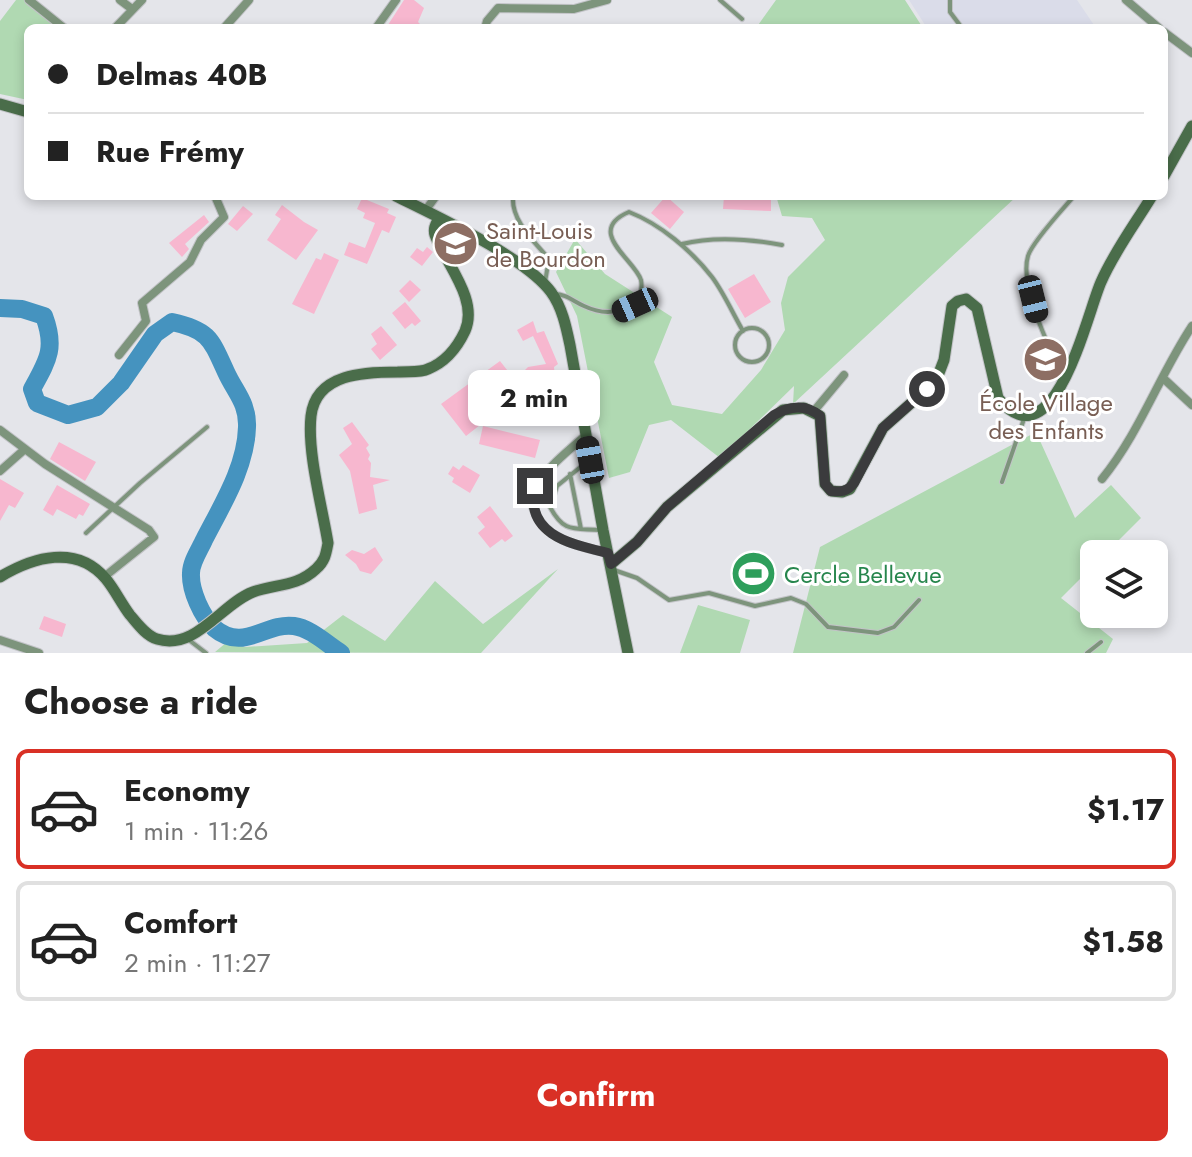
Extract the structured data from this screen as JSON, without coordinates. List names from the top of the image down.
{
  "places": {
    "school or university": ["Saint-Louis de Bourdon", "École Village des Enfants"],
    "sports": ["Cercle Bellevue"]
  },
  "page": {
    "banner": ["Delmas 40B", "Rue Frémy"],
    "bubble": "2 min",
    "heading": "Choose a ride",
    "list": [
      {
        "name": "Economy",
        "note": "1 min · 11:26",
        "value": "$1.17"
      },
      {
        "name": "Comfort",
        "note": "2 min · 11:27",
        "value": "$1.58"
      }
    ],
    "buttons": "Confirm"
  }
}
